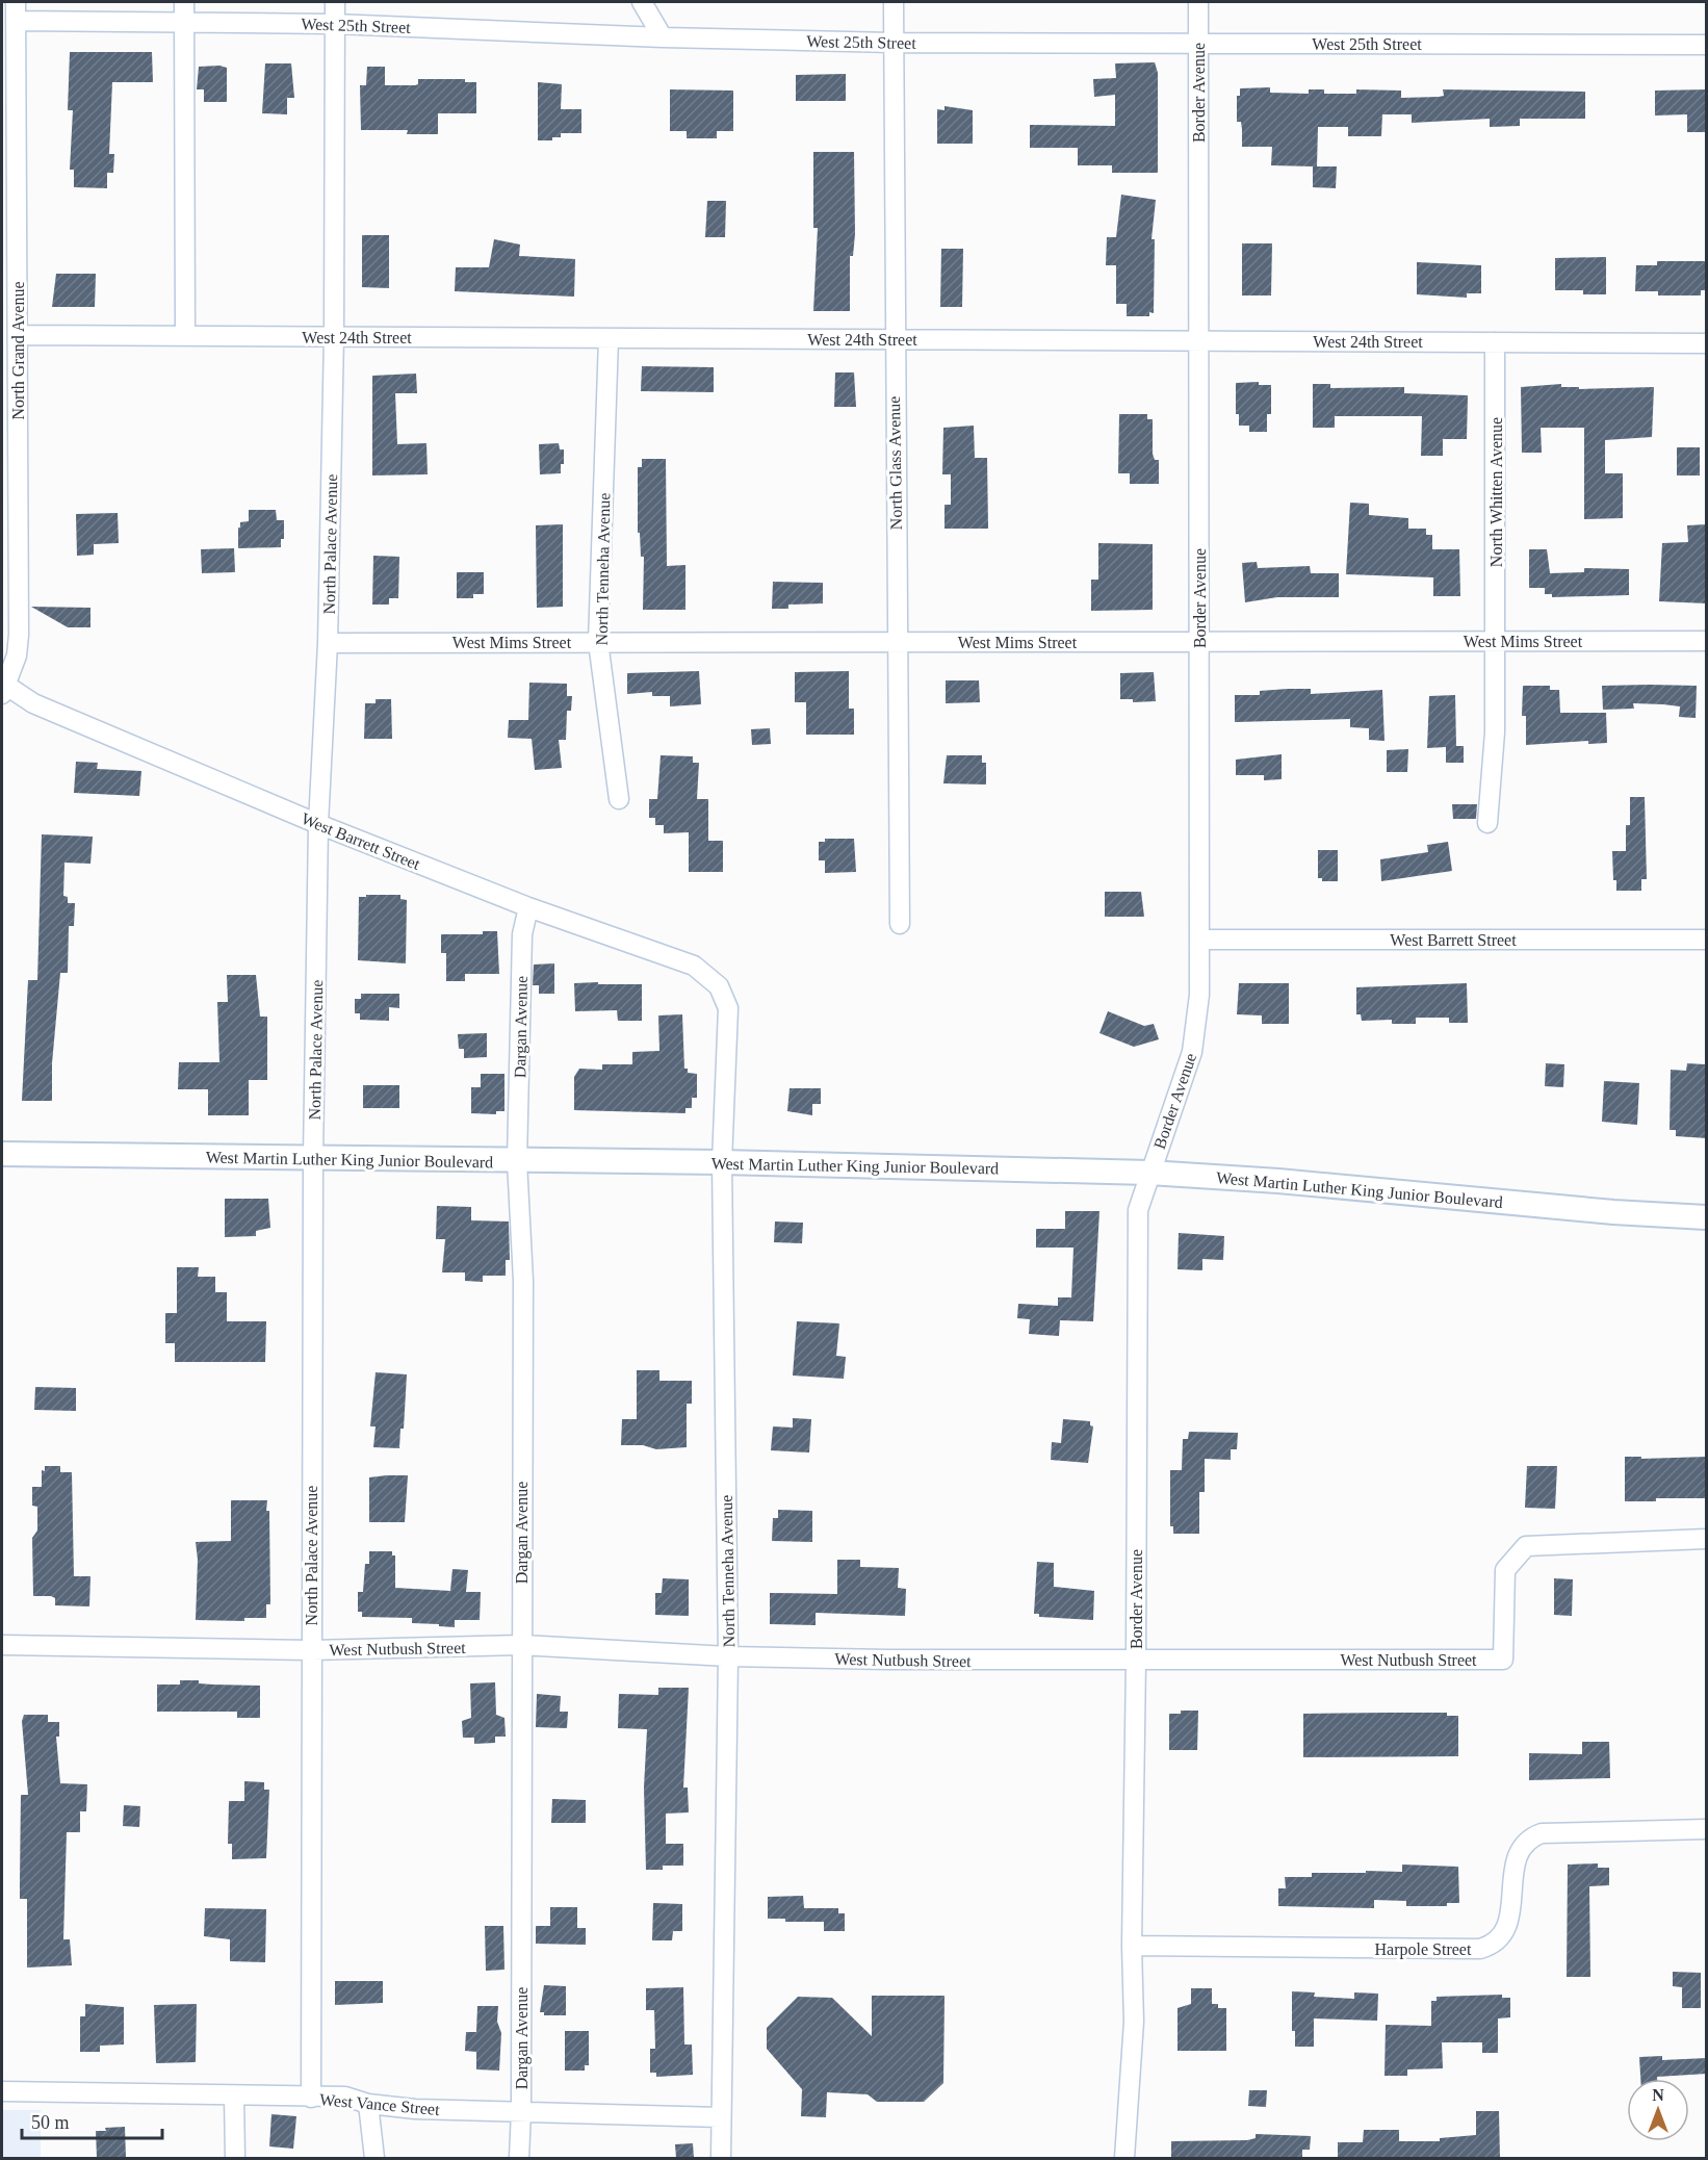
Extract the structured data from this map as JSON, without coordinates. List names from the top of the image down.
{
  "streets": {
    "main road": ["West Martin Luther King Junior Boulevard"],
    "street": [
      "West 25th Street",
      "Border Avenue",
      "West 24th Street",
      "North Grand Avenue",
      "North Glass Avenue",
      "North Whitten Avenue",
      "North Palace Avenue",
      "North Tenneha Avenue",
      "West Mims Street",
      "West Barrett Street",
      "Dargan Avenue",
      "West Nutbush Street",
      "Harpole Street",
      "West Vance Street"
    ]
  },
  "crossings": [
    ["West 25th Street", "Border Avenue"],
    ["West 25th Street", "North Grand Avenue"],
    ["West 25th Street", "North Glass Avenue"],
    ["West 25th Street", "North Palace Avenue"],
    ["Border Avenue", "West 24th Street"],
    ["Border Avenue", "West Mims Street"],
    ["Border Avenue", "West Barrett Street"],
    ["Border Avenue", "West Martin Luther King Junior Boulevard"],
    ["Border Avenue", "West Nutbush Street"],
    ["Border Avenue", "Harpole Street"],
    ["West 24th Street", "North Grand Avenue"],
    ["West 24th Street", "North Glass Avenue"],
    ["West 24th Street", "North Whitten Avenue"],
    ["West 24th Street", "North Palace Avenue"],
    ["West 24th Street", "North Tenneha Avenue"],
    ["North Grand Avenue", "West Barrett Street"],
    ["North Glass Avenue", "West Mims Street"],
    ["North Whitten Avenue", "West Mims Street"],
    ["North Palace Avenue", "West Mims Street"],
    ["North Palace Avenue", "West Barrett Street"],
    ["North Palace Avenue", "West Martin Luther King Junior Boulevard"],
    ["North Palace Avenue", "West Nutbush Street"],
    ["North Palace Avenue", "West Vance Street"],
    ["North Tenneha Avenue", "West Mims Street"],
    ["North Tenneha Avenue", "West Barrett Street"],
    ["North Tenneha Avenue", "West Martin Luther King Junior Boulevard"],
    ["North Tenneha Avenue", "West Nutbush Street"],
    ["North Tenneha Avenue", "West Vance Street"],
    ["West Barrett Street", "Dargan Avenue"],
    ["Dargan Avenue", "West Martin Luther King Junior Boulevard"],
    ["Dargan Avenue", "West Nutbush Street"],
    ["Dargan Avenue", "West Vance Street"]
  ],
  "scale_bar": "50 m",
  "north": "top"
}
